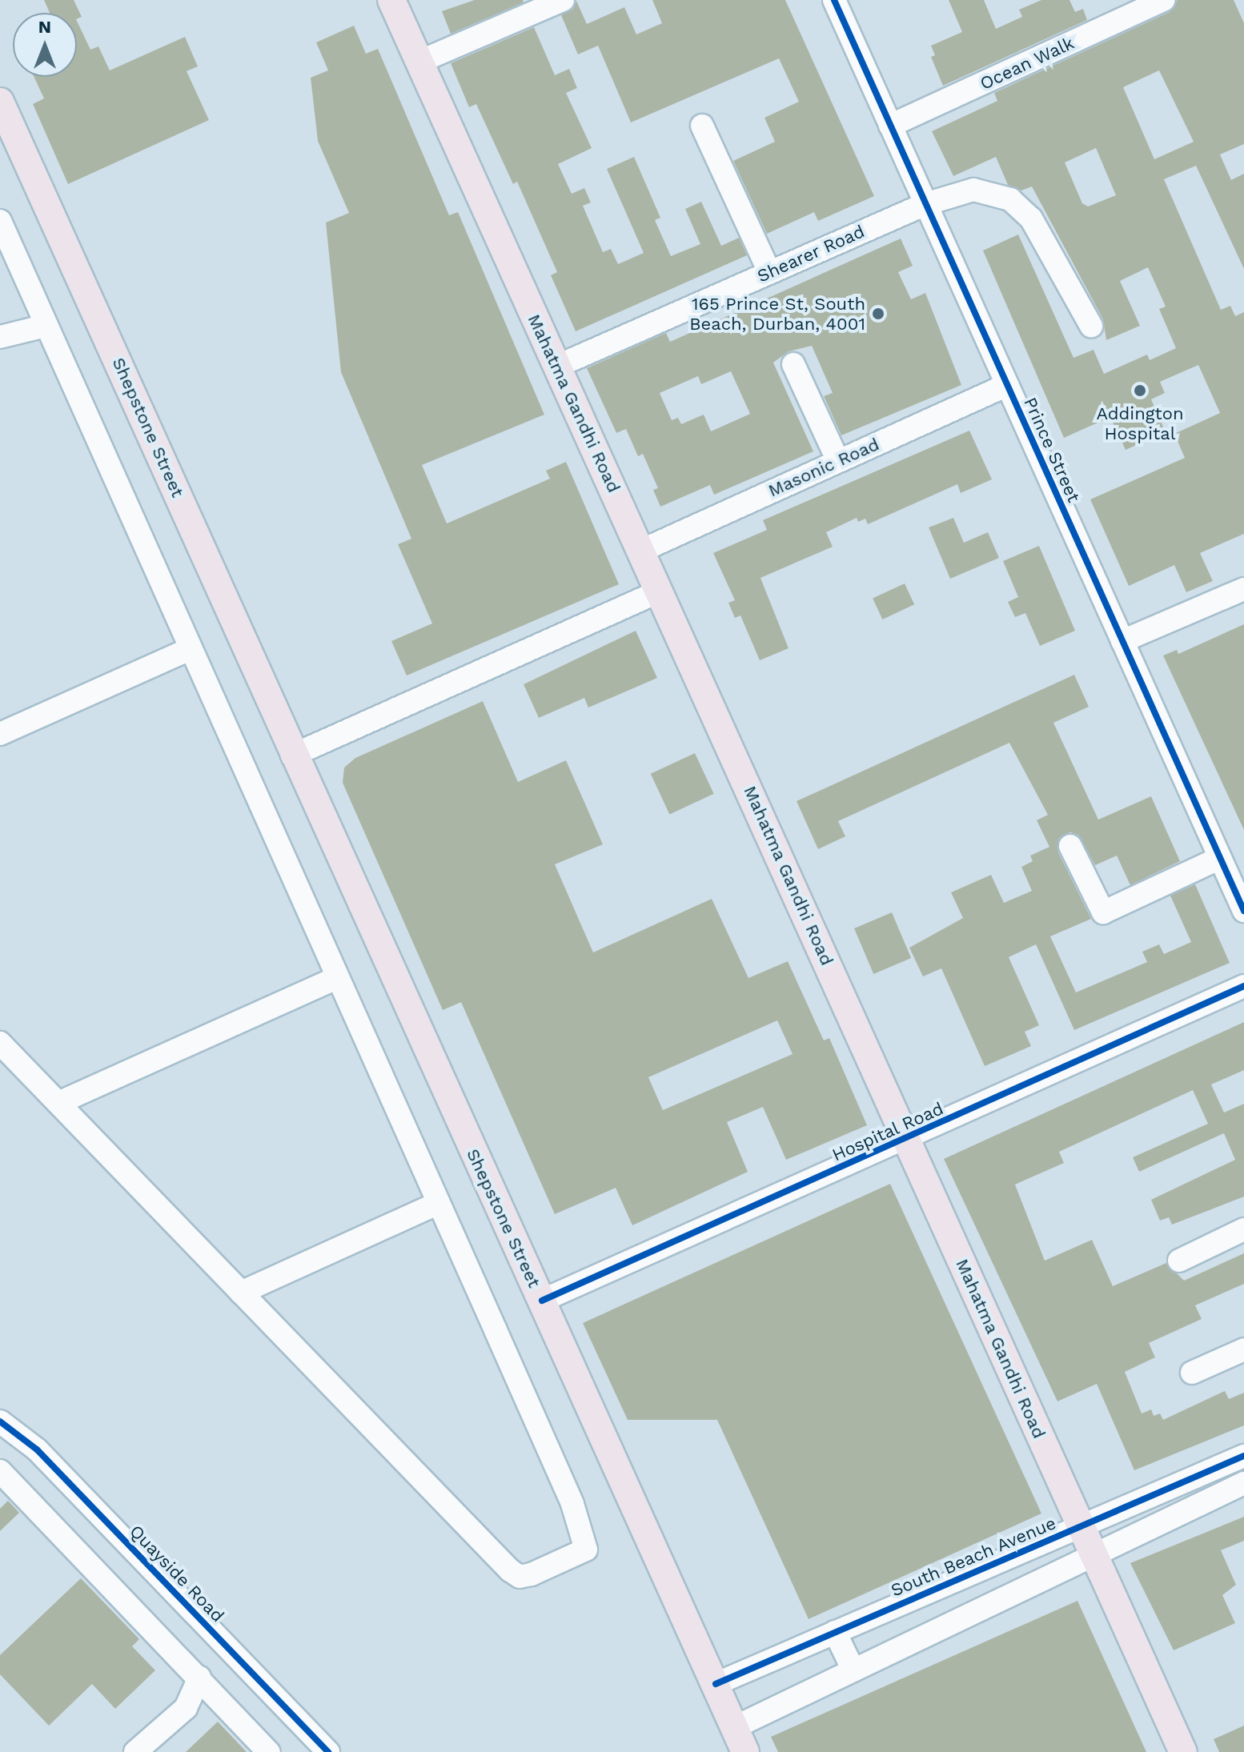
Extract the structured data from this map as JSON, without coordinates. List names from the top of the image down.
{
  "streets": {
    "main road": ["Mahatma Gandhi Road", "Shepstone Street"],
    "street": [
      "Ocean Walk",
      "Shearer Road",
      "Prince Street",
      "Masonic Road",
      "Hospital Road",
      "South Beach Avenue",
      "Quayside Road"
    ]
  },
  "crossings": [
    ["Ocean Walk", "Prince Street"],
    ["Shearer Road", "Mahatma Gandhi Road"],
    ["Shearer Road", "Prince Street"],
    ["Mahatma Gandhi Road", "Masonic Road"],
    ["Mahatma Gandhi Road", "Hospital Road"],
    ["Mahatma Gandhi Road", "South Beach Avenue"],
    ["Shepstone Street", "Hospital Road"],
    ["Shepstone Street", "South Beach Avenue"],
    ["Prince Street", "Masonic Road"]
  ],
  "places": ["165 Prince St, South Beach, Durban, 4001", "Addington Hospital"],
  "north": "top"
}
